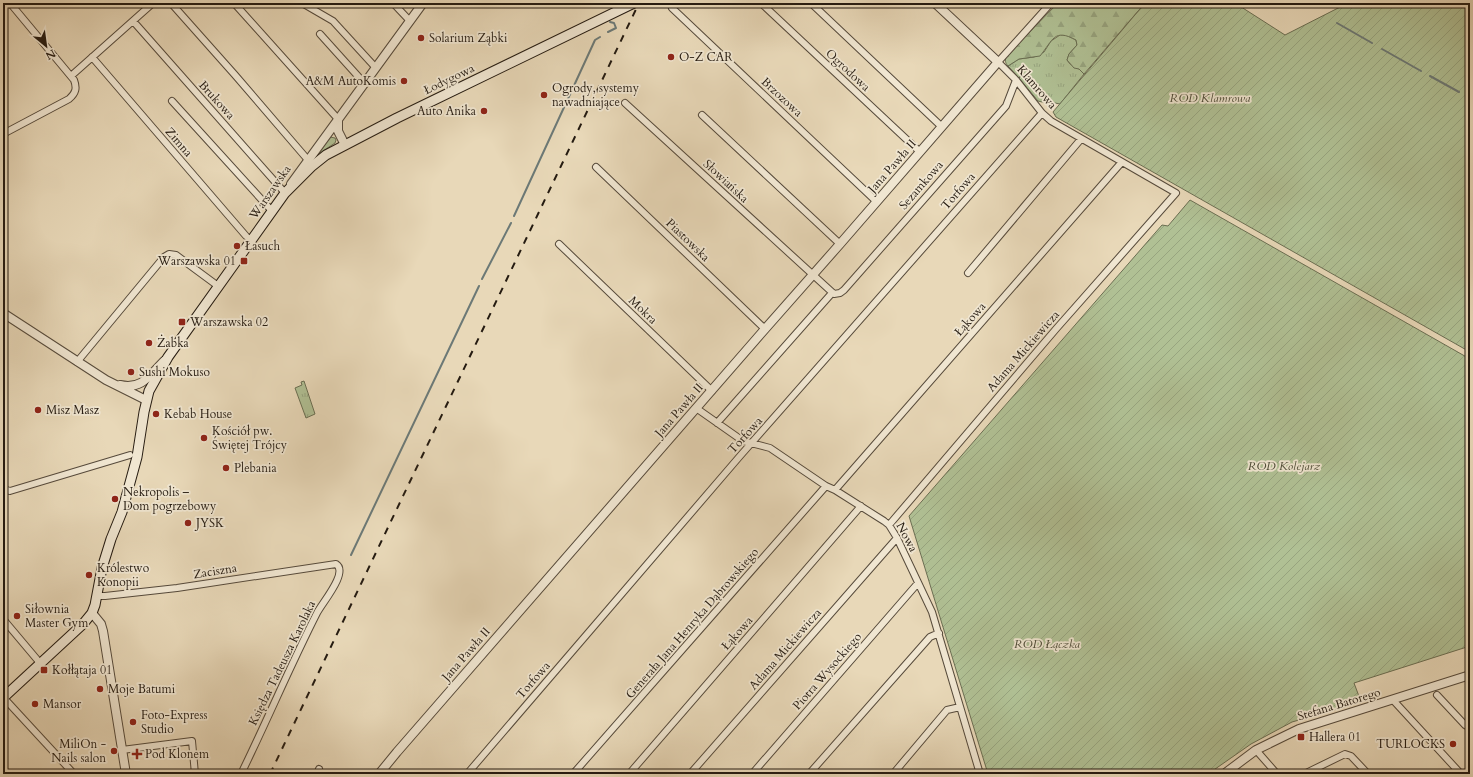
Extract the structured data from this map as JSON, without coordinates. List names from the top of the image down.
{
  "streets": {
    "main road": ["Łodygowa", "Warszawska"],
    "street": [
      "Ogrodowa",
      "Klamrowa",
      "Brzozowa",
      "Brukowa",
      "Zimna",
      "Jana Pawła II",
      "Słowiańska",
      "Sezamkowa",
      "Torfowa",
      "Piastowska",
      "Mokra",
      "Łąkowa",
      "Adama Mickiewicza",
      "Nowa",
      "Zaciszna",
      "Generała Jana Henryka Dąbrowskiego",
      "Księdza Tadeusza Karolaka",
      "Piotra Wysockiego",
      "Stefana Batorego"
    ]
  },
  "crossings": [
    ["Ogrodowa", "Jana Pawła II"],
    ["Łodygowa", "Brukowa"],
    ["Łodygowa", "Warszawska"],
    ["Klamrowa", "Jana Pawła II"],
    ["Klamrowa", "Sezamkowa"],
    ["Klamrowa", "Torfowa"],
    ["Klamrowa", "Łąkowa"],
    ["Klamrowa", "Adama Mickiewicza"],
    ["Brzozowa", "Jana Pawła II"],
    ["Brukowa", "Warszawska"],
    ["Zimna", "Warszawska"],
    ["Jana Pawła II", "Słowiańska"],
    ["Jana Pawła II", "Piastowska"],
    ["Jana Pawła II", "Mokra"],
    ["Jana Pawła II", "Nowa"],
    ["Sezamkowa", "Nowa"],
    ["Torfowa", "Nowa"],
    ["Warszawska", "Zaciszna"],
    ["Łąkowa", "Nowa"],
    ["Adama Mickiewicza", "Nowa"],
    ["Nowa", "Generała Jana Henryka Dąbrowskiego"],
    ["Nowa", "Piotra Wysockiego"],
    ["Zaciszna", "Księdza Tadeusza Karolaka"]
  ],
  "parks": ["ROD Klamrowa", "ROD Kolejarz", "ROD Łączka"],
  "places": {
    "other": [
      "Solarium Ząbki",
      "O-Z CAR",
      "A&M AutoKomis",
      "Ogrody, systemy nawadniające",
      "Auto Anika",
      "Łasuch",
      "Żabka",
      "Sushi Mokuso",
      "Misz Masz",
      "Kebab House",
      "Kościół pw. Świętej Trójcy",
      "Plebania",
      "Nekropolis – Dom pogrzebowy",
      "JYSK",
      "Królestwo Konopii",
      "Siłownia Master Gym",
      "Moje Batumi",
      "Mansor",
      "Foto-Express Studio",
      "TURLOCKS",
      "MiliOn - Nails salon"
    ],
    "transit": [
      "Warszawska 01",
      "Warszawska 02",
      "Kołłątaja 01",
      "Hallera 01"
    ],
    "health": ["Pod Klonem"]
  },
  "north": "bottom right"
}
